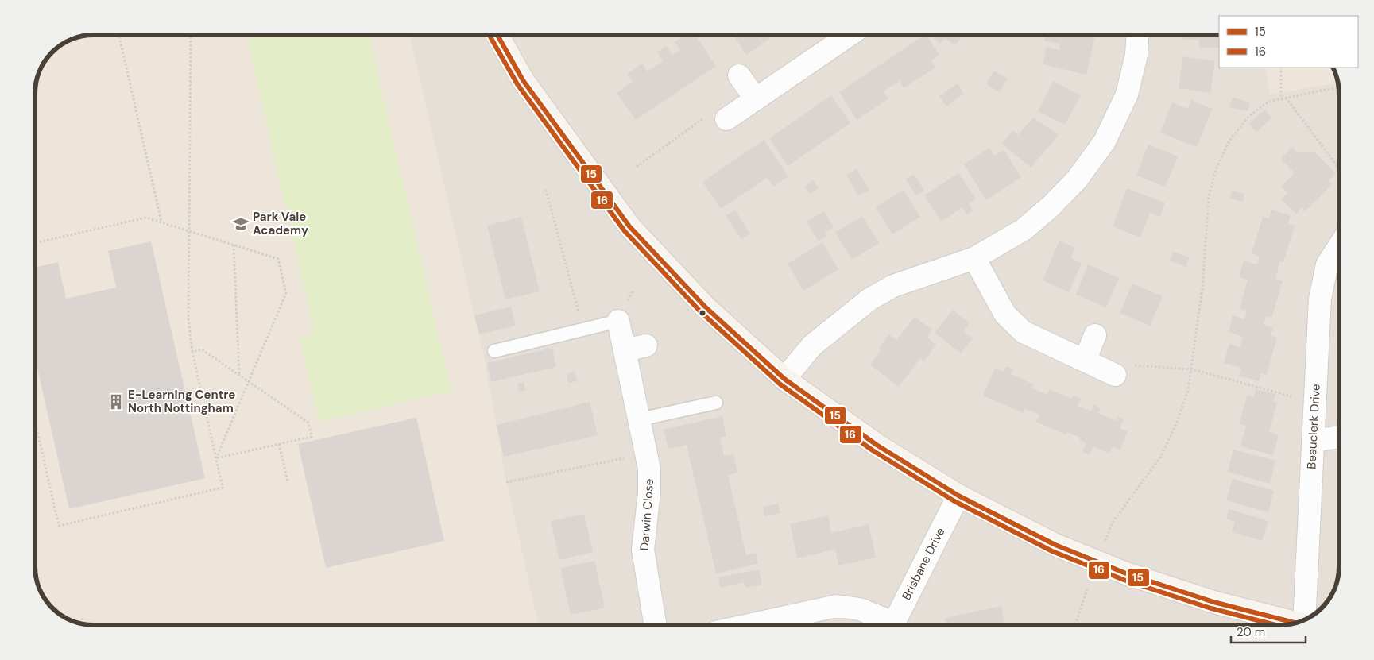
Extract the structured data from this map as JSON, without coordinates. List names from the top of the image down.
{
  "streets": {
    "street": ["Beauclerk Drive", "Darwin Close", "Brisbane Drive"]
  },
  "places": {
    "school or university": ["Park Vale Academy"],
    "building": ["E-Learning Centre North Nottingham"]
  },
  "lines": ["transit line 15", "transit line 16"],
  "legend": ["15", "16"],
  "scale_bar": "20 m"
}
